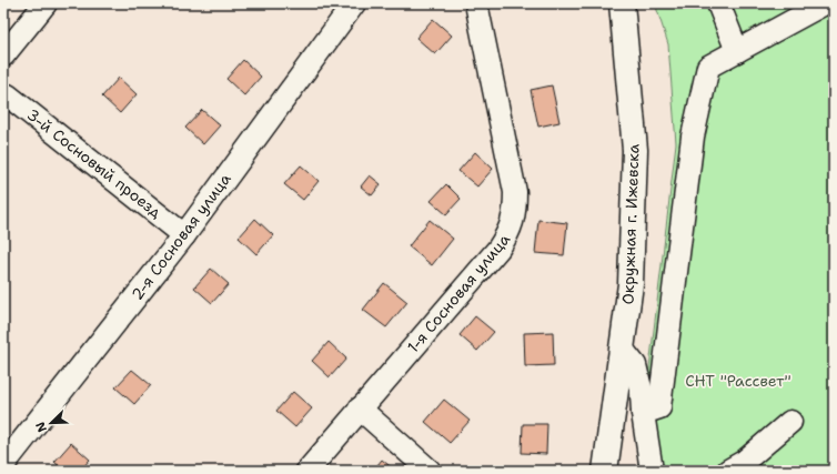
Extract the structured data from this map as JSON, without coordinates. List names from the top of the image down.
{
  "streets": {
    "main road": ["Окружная г. Ижевска"],
    "street": ["3-й Сосновый проезд", "2-я Сосновая улица", "1-я Сосновая улица"]
  },
  "crossings": [
    ["3-й Сосновый проезд", "2-я Сосновая улица"]
  ],
  "parks": ["СНТ \"Рассвет\""],
  "north": "bottom left"
}
